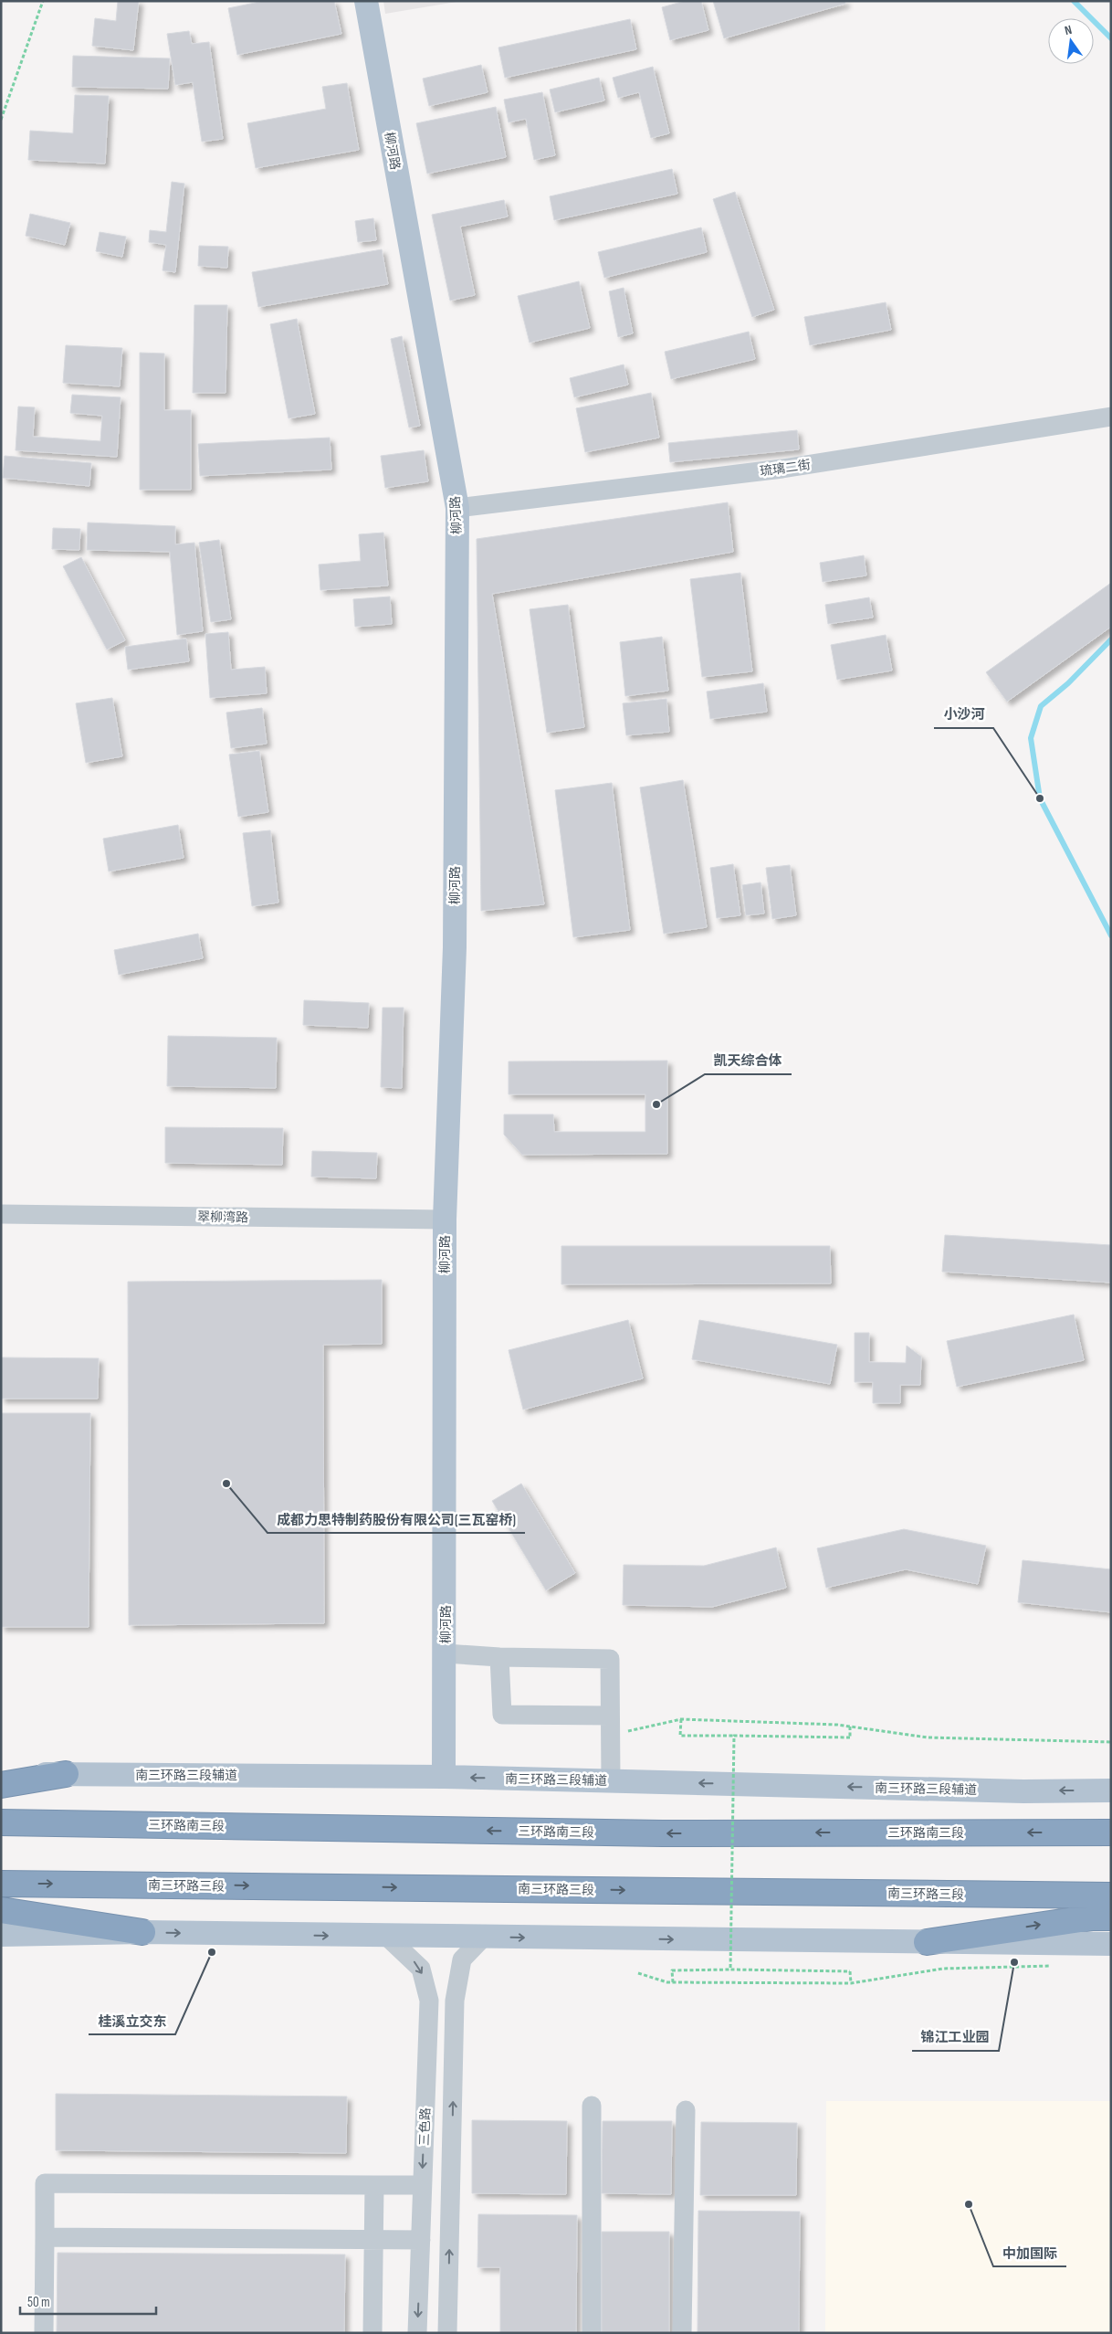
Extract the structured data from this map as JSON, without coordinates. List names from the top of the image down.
{
  "streets": {
    "highway": ["三环路南三段", "南三环路三段"],
    "main road": ["柳河路", "南三环路三段辅道"],
    "street": ["琉璃二街", "翠柳湾路", "三色路"]
  },
  "crossings": [
    ["柳河路", "琉璃二街"],
    ["柳河路", "翠柳湾路"],
    ["柳河路", "南三环路三段辅道"]
  ],
  "places": [
    "小沙河",
    "凯天综合体",
    "成都力思特制药股份有限公司(三瓦窑桥)",
    "桂溪立交东",
    "锦江工业园",
    "中加国际"
  ],
  "scale_bar": "50 m",
  "north": "top"
}
